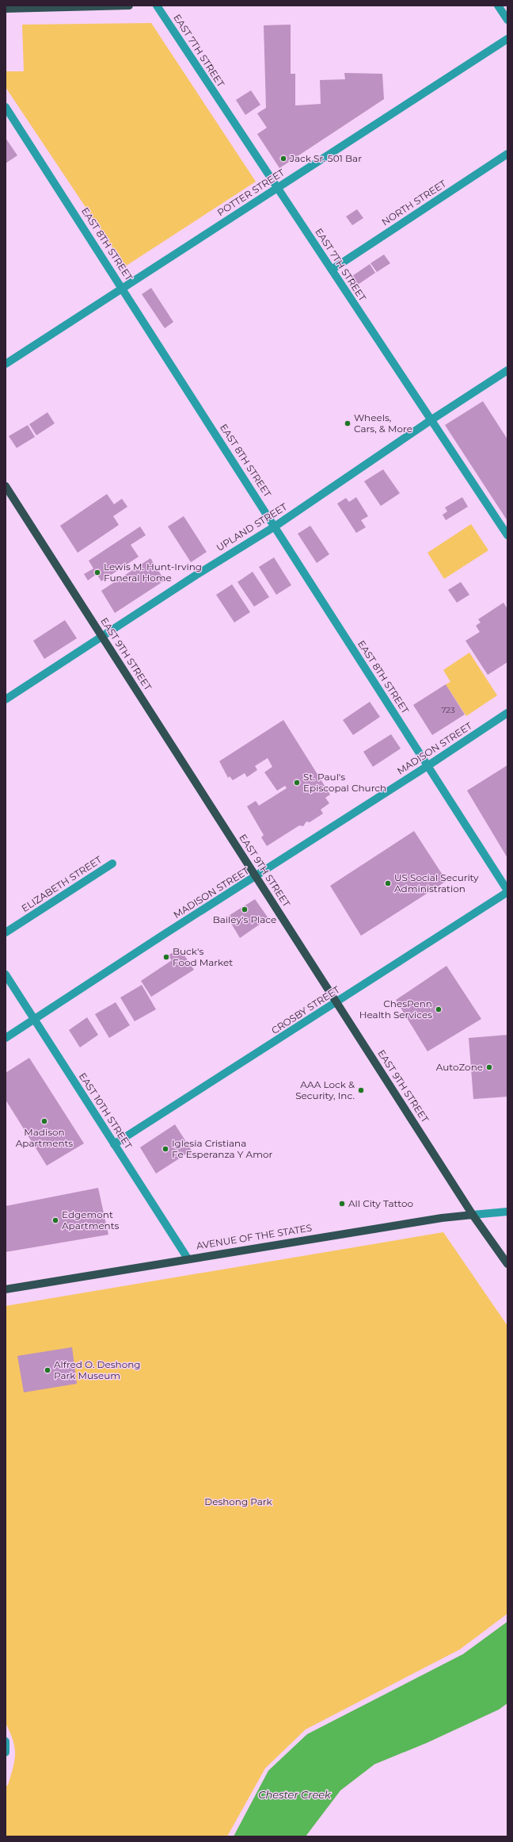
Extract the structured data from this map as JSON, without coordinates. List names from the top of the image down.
{
  "streets": {
    "main road": ["EAST 9TH STREET", "AVENUE OF THE STATES"],
    "street": [
      "EAST 7TH STREET",
      "POTTER STREET",
      "NORTH STREET",
      "EAST 8TH STREET",
      "UPLAND STREET",
      "MADISON STREET",
      "ELIZABETH STREET",
      "CROSBY STREET",
      "EAST 10TH STREET"
    ]
  },
  "crossings": [
    ["EAST 7TH STREET", "POTTER STREET"],
    ["EAST 7TH STREET", "NORTH STREET"],
    ["EAST 7TH STREET", "UPLAND STREET"],
    ["POTTER STREET", "EAST 8TH STREET"],
    ["EAST 8TH STREET", "UPLAND STREET"],
    ["EAST 8TH STREET", "MADISON STREET"],
    ["EAST 8TH STREET", "CROSBY STREET"],
    ["UPLAND STREET", "EAST 9TH STREET"],
    ["EAST 9TH STREET", "MADISON STREET"],
    ["EAST 9TH STREET", "CROSBY STREET"],
    ["EAST 9TH STREET", "AVENUE OF THE STATES"],
    ["MADISON STREET", "EAST 10TH STREET"],
    ["CROSBY STREET", "EAST 10TH STREET"],
    ["EAST 10TH STREET", "AVENUE OF THE STATES"]
  ],
  "water": ["Chester Creek"],
  "parks": ["Deshong Park"],
  "places": [
    "Jack Sr. 501 Bar",
    "Wheels, Cars, & More",
    "Lewis M. Hunt-Irving Funeral Home",
    "St. Paul's Episcopal Church",
    "US Social Security Administration",
    "Bailey's Place",
    "Buck's Food Market",
    "ChesPenn Health Services",
    "AutoZone",
    "AAA Lock & Security, Inc.",
    "Madison Apartments",
    "Iglesia Cristiana Fe Esperanza Y Amor",
    "All City Tattoo",
    "Edgemont Apartments",
    "Alfred O. Deshong Park Museum"
  ],
  "house_numbers": ["723"]
}
